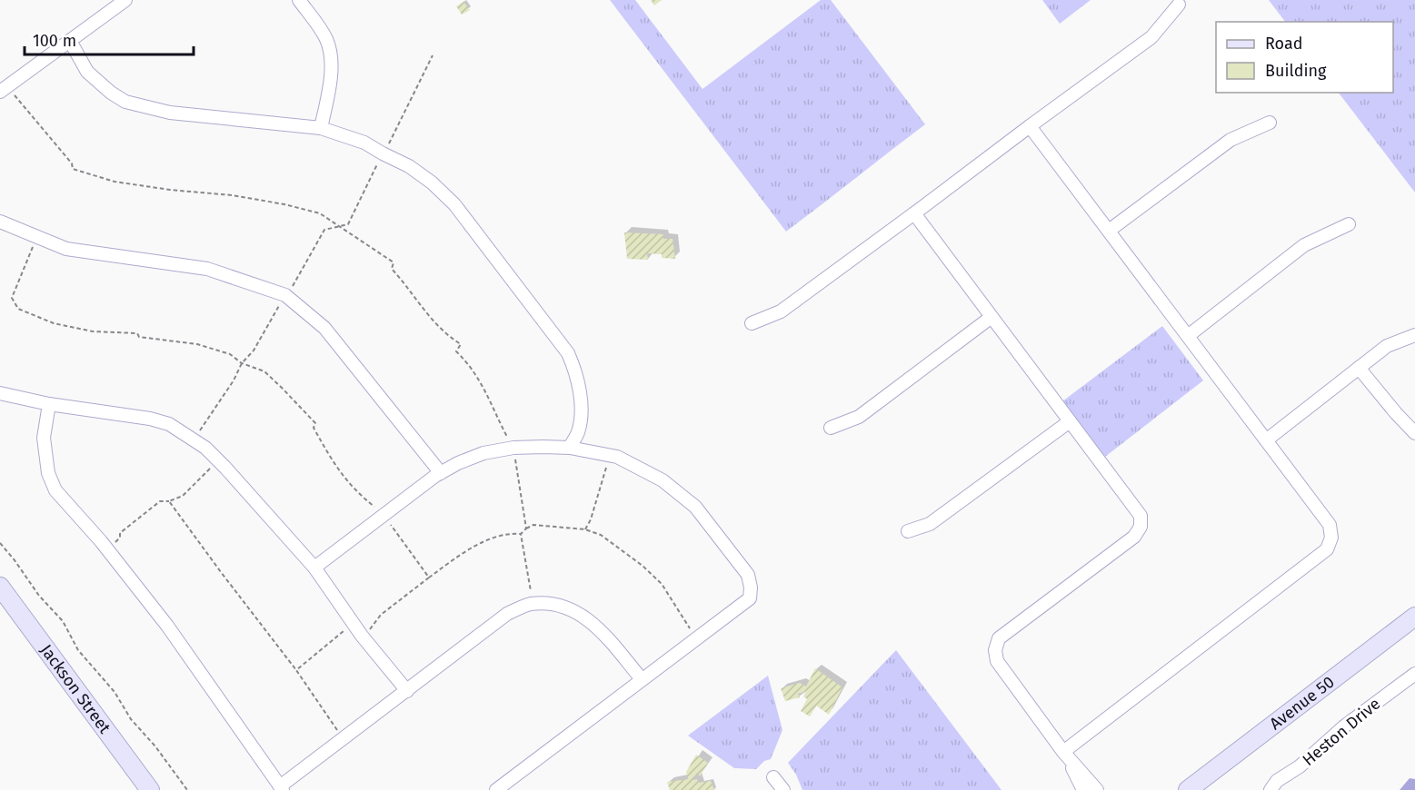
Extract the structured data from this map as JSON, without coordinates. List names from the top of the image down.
{
  "streets": {
    "main road": ["Jackson Street", "Avenue 50"],
    "street": ["Heston Drive"]
  },
  "legend": ["Road", "Building"],
  "scale_bar": "100 m"
}
